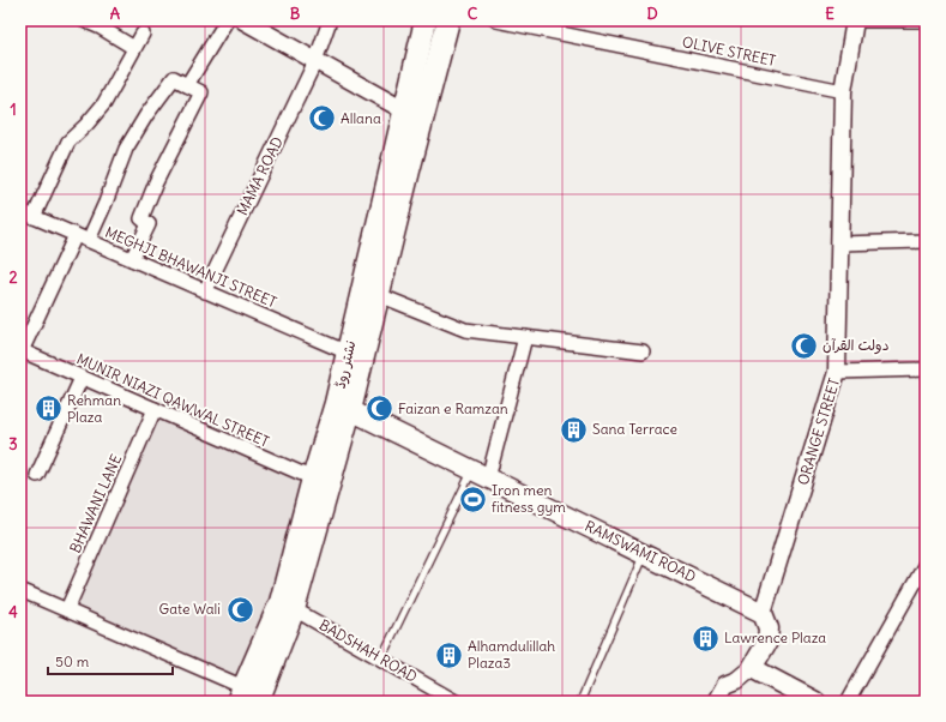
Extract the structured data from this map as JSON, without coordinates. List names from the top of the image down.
{
  "streets": {
    "main road": ["نشتر روڈ", "RAMSWAMI ROAD"],
    "street": [
      "OLIVE STREET",
      "MAMA ROAD",
      "MEGHJI BHAWANJI STREET",
      "MUNIR NIAZI QAWWAL STREET",
      "ORANGE STREET",
      "BHAWANI LANE",
      "BADSHAH ROAD"
    ]
  },
  "crossings": [
    ["OLIVE STREET", "ORANGE STREET"],
    ["MAMA ROAD", "MEGHJI BHAWANJI STREET"],
    ["MEGHJI BHAWANJI STREET", "نشتر روڈ"],
    ["نشتر روڈ", "MUNIR NIAZI QAWWAL STREET"],
    ["نشتر روڈ", "RAMSWAMI ROAD"],
    ["نشتر روڈ", "BADSHAH ROAD"],
    ["MUNIR NIAZI QAWWAL STREET", "BHAWANI LANE"],
    ["ORANGE STREET", "RAMSWAMI ROAD"]
  ],
  "places": {
    "mosque": [
      "Allana",
      "دولت القرآن",
      "Faizan e Ramzan",
      "Gate Wali"
    ],
    "building": [
      "Rehman Plaza",
      "Sana Terrace",
      "Lawrence Plaza",
      "Alhamdulillah Plaza3"
    ],
    "sports": ["Iron men fitness gym"]
  },
  "scale_bar": "50 m",
  "grid": {
    "columns": [
      "A",
      "B",
      "C",
      "D",
      "E"
    ],
    "rows": [
      "1",
      "2",
      "3",
      "4"
    ]
  }
}
